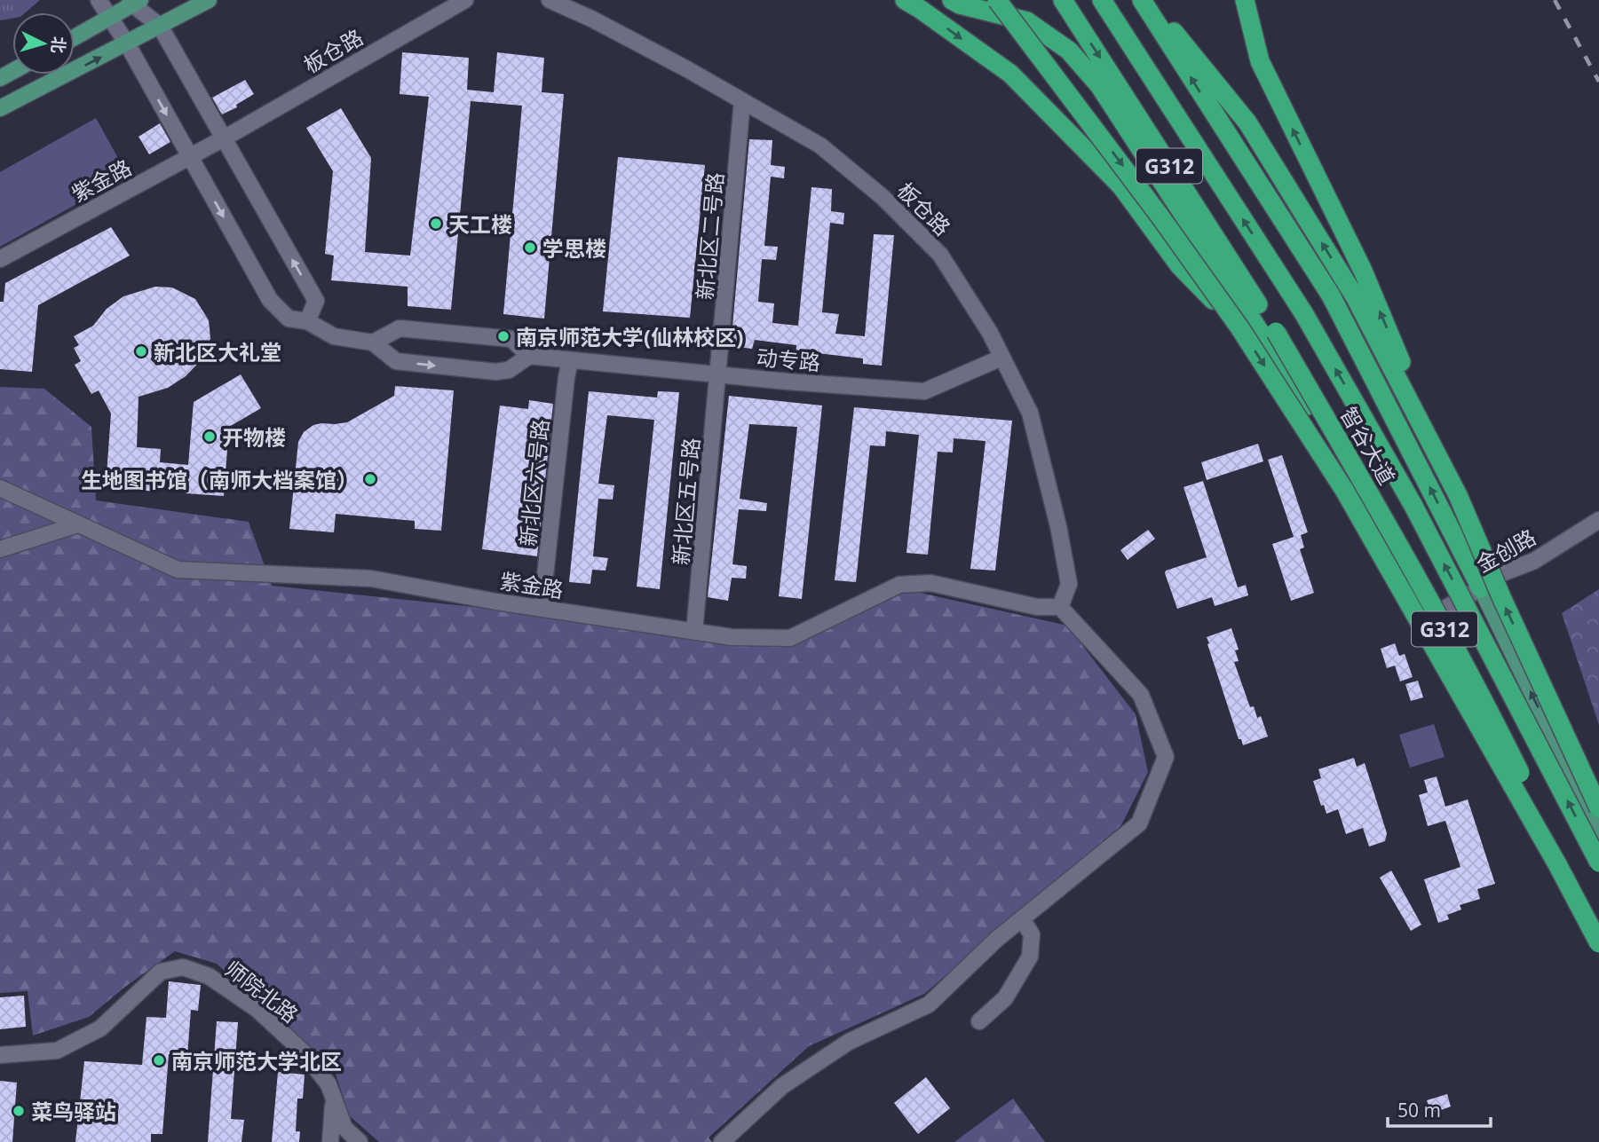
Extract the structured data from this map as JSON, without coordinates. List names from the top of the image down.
{
  "streets": {
    "highway": ["G312", "智谷大道"],
    "street": [
      "板仓路",
      "紫金路",
      "新北区二号路",
      "动专路",
      "新北区六号路",
      "新北区五号路",
      "金创路",
      "师院北路"
    ]
  },
  "crossings": [
    ["板仓路", "紫金路"],
    ["板仓路", "新北区二号路"],
    ["板仓路", "动专路"],
    ["G312", "金创路"],
    ["紫金路", "新北区六号路"],
    ["紫金路", "新北区五号路"],
    ["新北区二号路", "动专路"],
    ["新北区二号路", "新北区五号路"],
    ["动专路", "新北区六号路"],
    ["动专路", "新北区五号路"]
  ],
  "places": [
    "天工楼",
    "学思楼",
    "南京师范大学(仙林校区)",
    "新北区大礼堂",
    "开物楼",
    "生地图书馆（南师大档案馆）",
    "南京师范大学北区",
    "菜鸟驿站"
  ],
  "scale_bar": "50 m",
  "north": "right"
}
